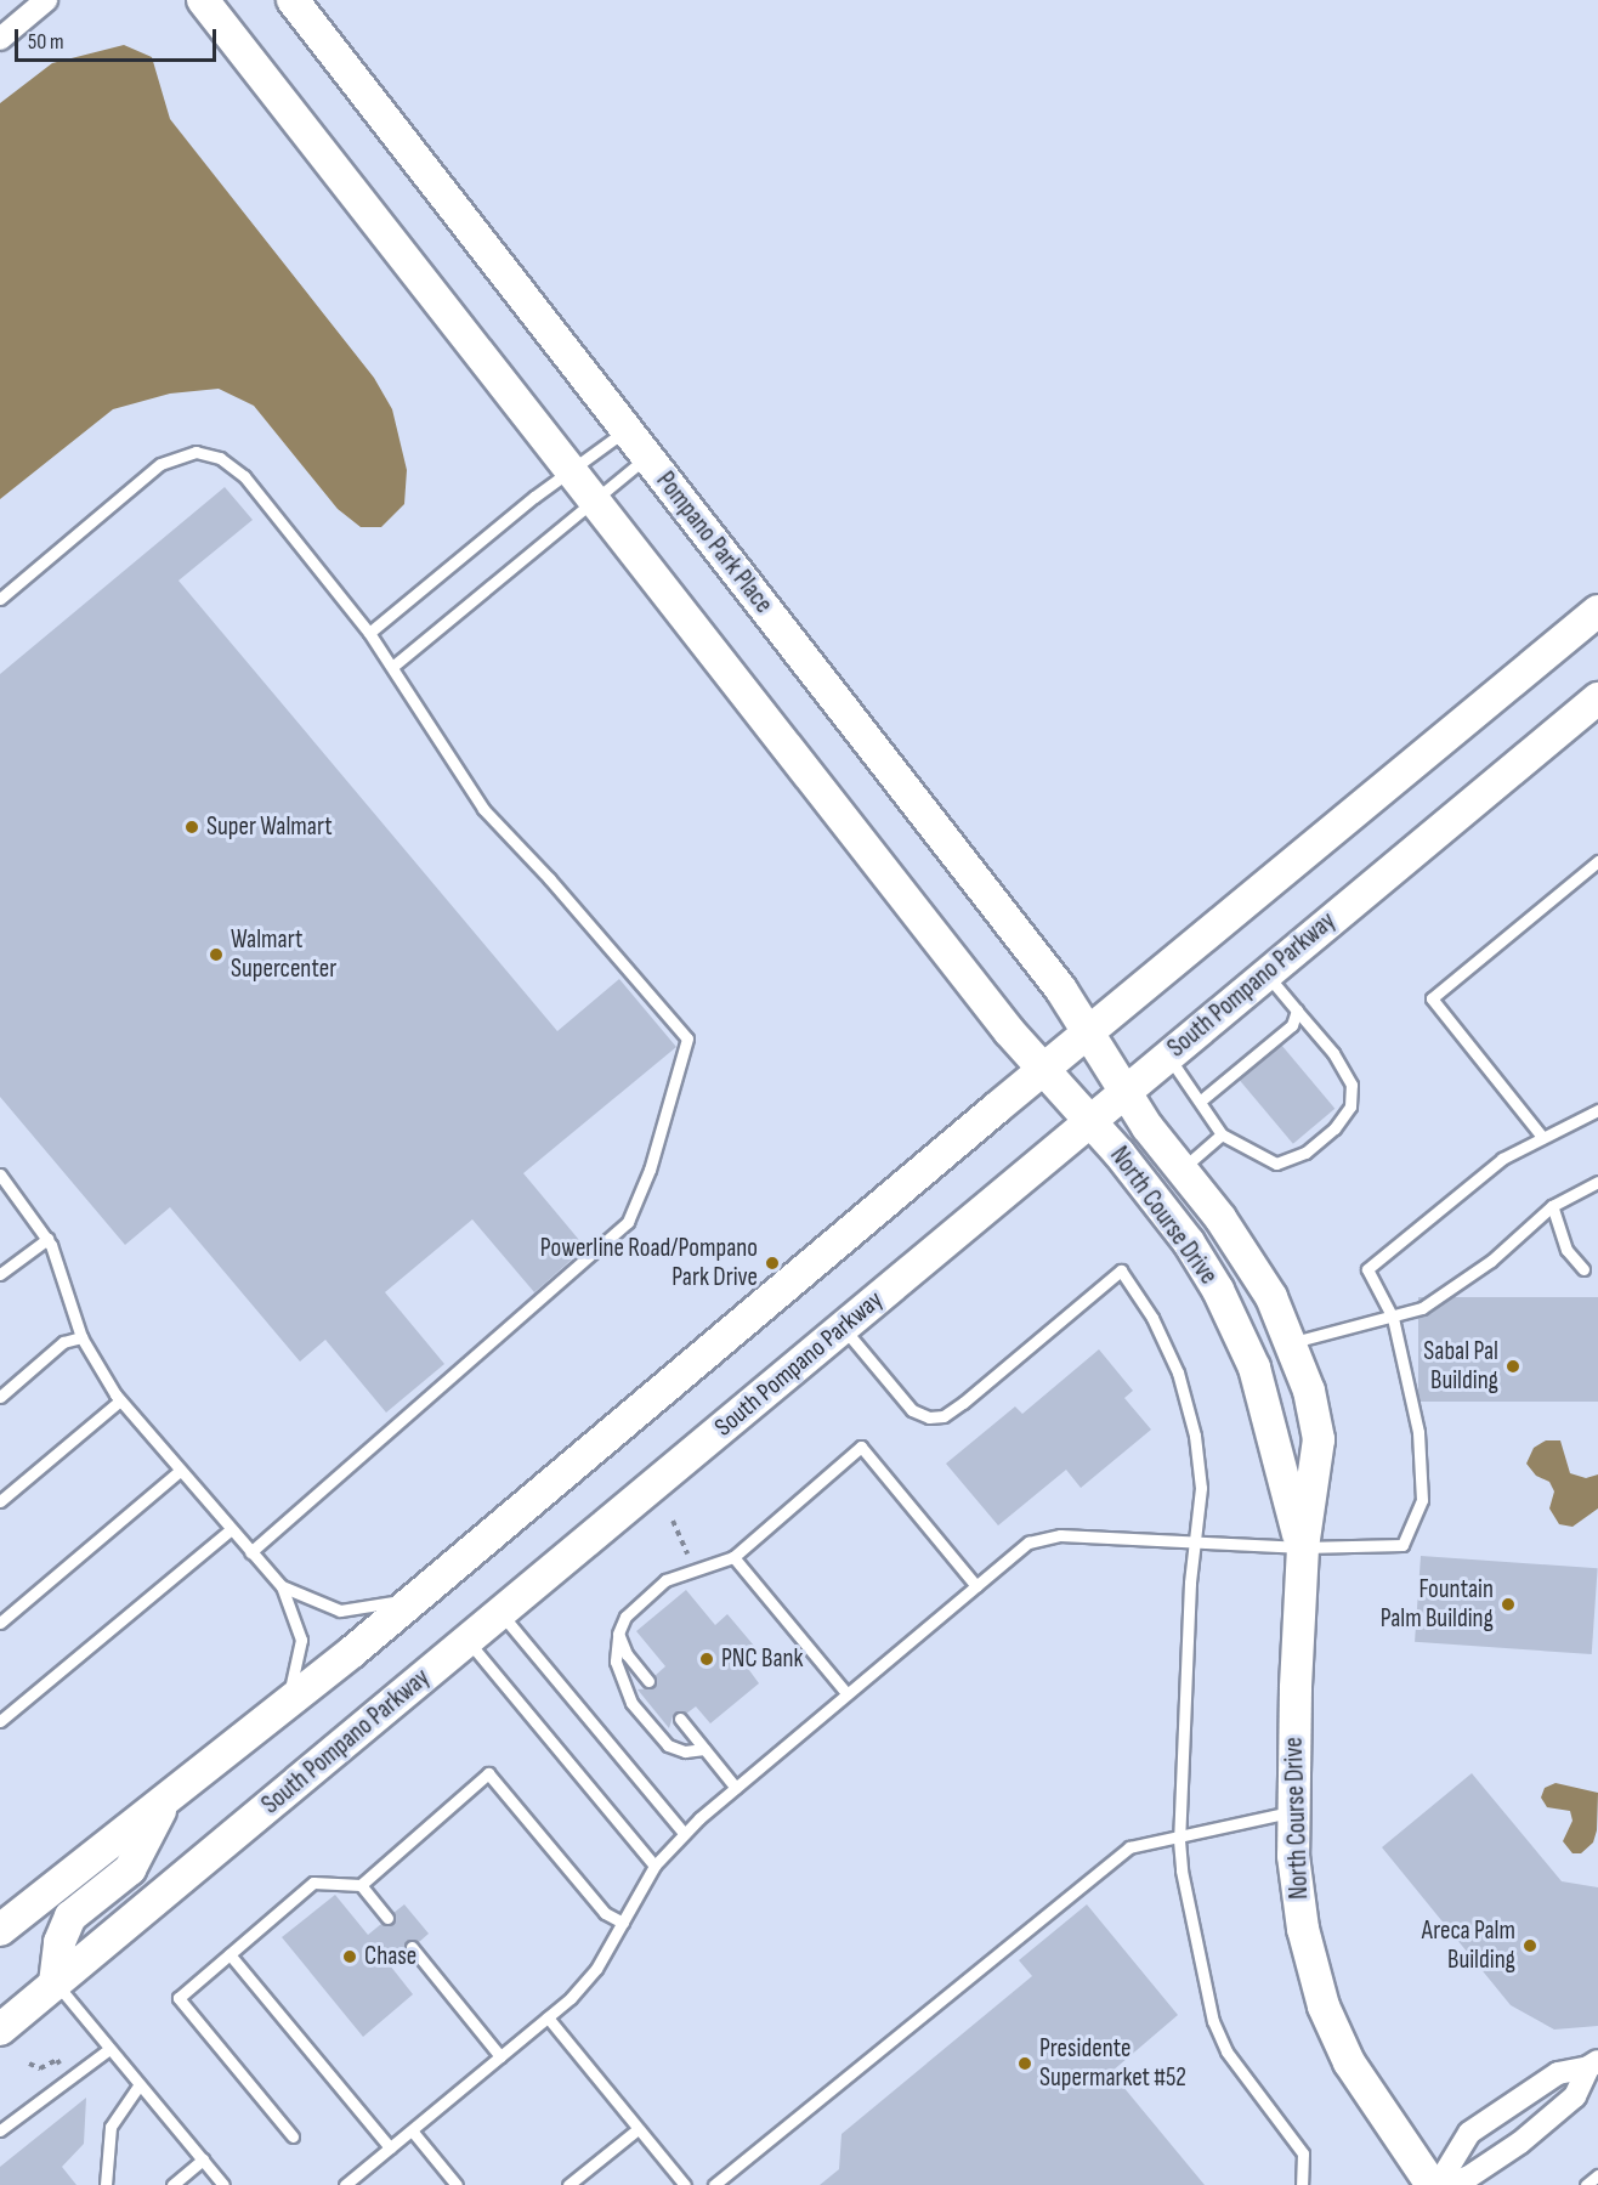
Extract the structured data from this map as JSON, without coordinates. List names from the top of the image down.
{
  "streets": {
    "street": ["Pompano Park Place", "South Pompano Parkway", "North Course Drive"]
  },
  "crossings": [
    ["Pompano Park Place", "South Pompano Parkway"],
    ["Pompano Park Place", "North Course Drive"],
    ["South Pompano Parkway", "North Course Drive"]
  ],
  "places": [
    "Super Walmart",
    "Walmart Supercenter",
    "Powerline Road/Pompano Park Drive",
    "Sabal Pal Building",
    "Fountain Palm Building",
    "PNC Bank",
    "Areca Palm Building",
    "Chase",
    "Presidente Supermarket #52"
  ],
  "scale_bar": "50 m"
}
